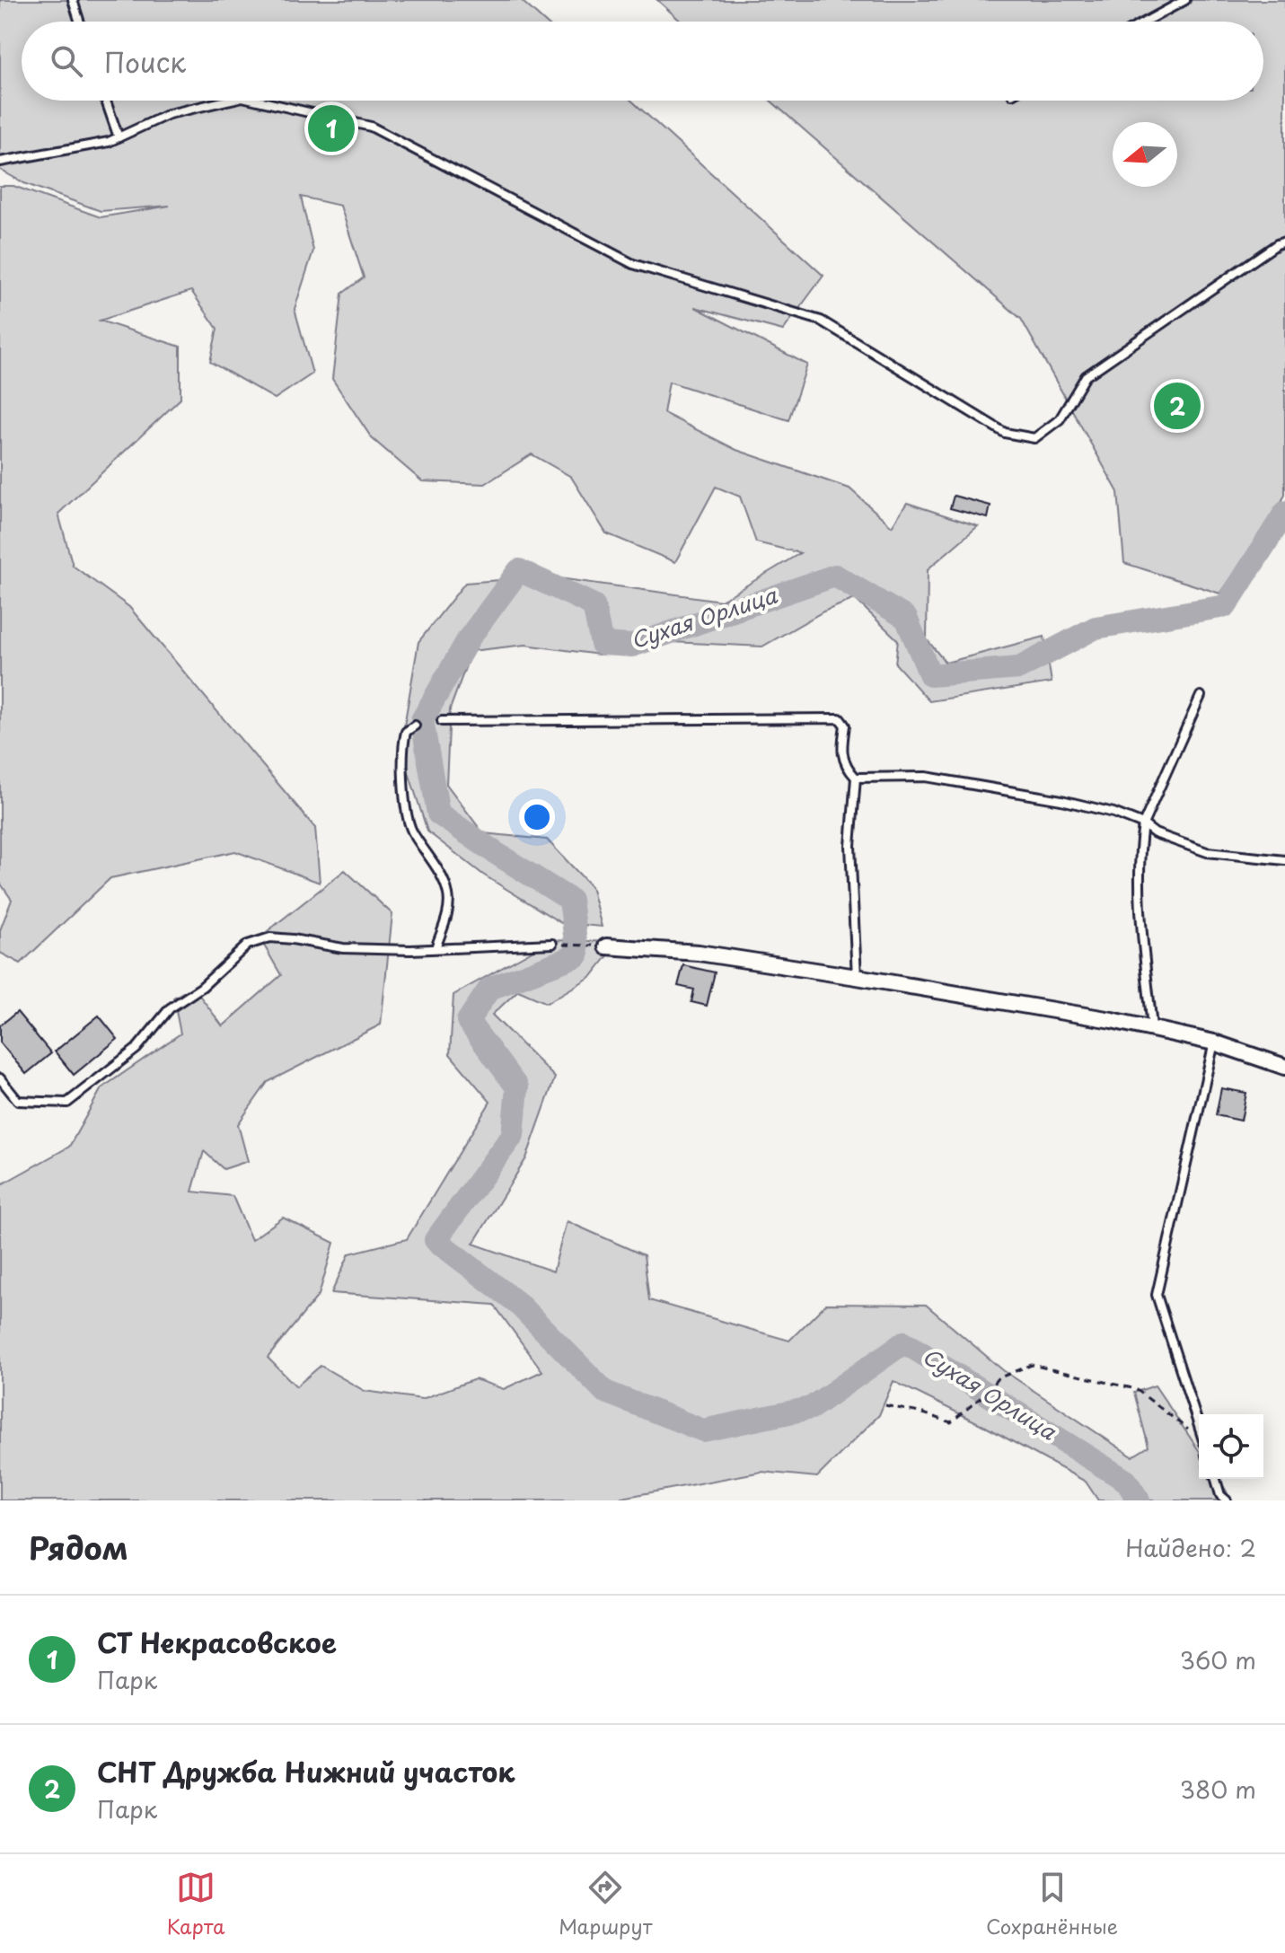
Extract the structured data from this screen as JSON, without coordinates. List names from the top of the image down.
{
  "water": ["Сухая Орлица"],
  "north": "left",
  "page": {
    "search": "Поиск",
    "pins": ["1", "2"],
    "heading": ["Рядом", "Найдено: 2"],
    "list": [
      {
        "mark": "1",
        "name": "СТ Некрасовское",
        "note": "Парк",
        "value": "360 m"
      },
      {
        "mark": "2",
        "name": "СНТ Дружба Нижний участок",
        "note": "Парк",
        "value": "380 m"
      }
    ],
    "nav": ["Карта", "Маршрут", "Сохранённые"]
  }
}
